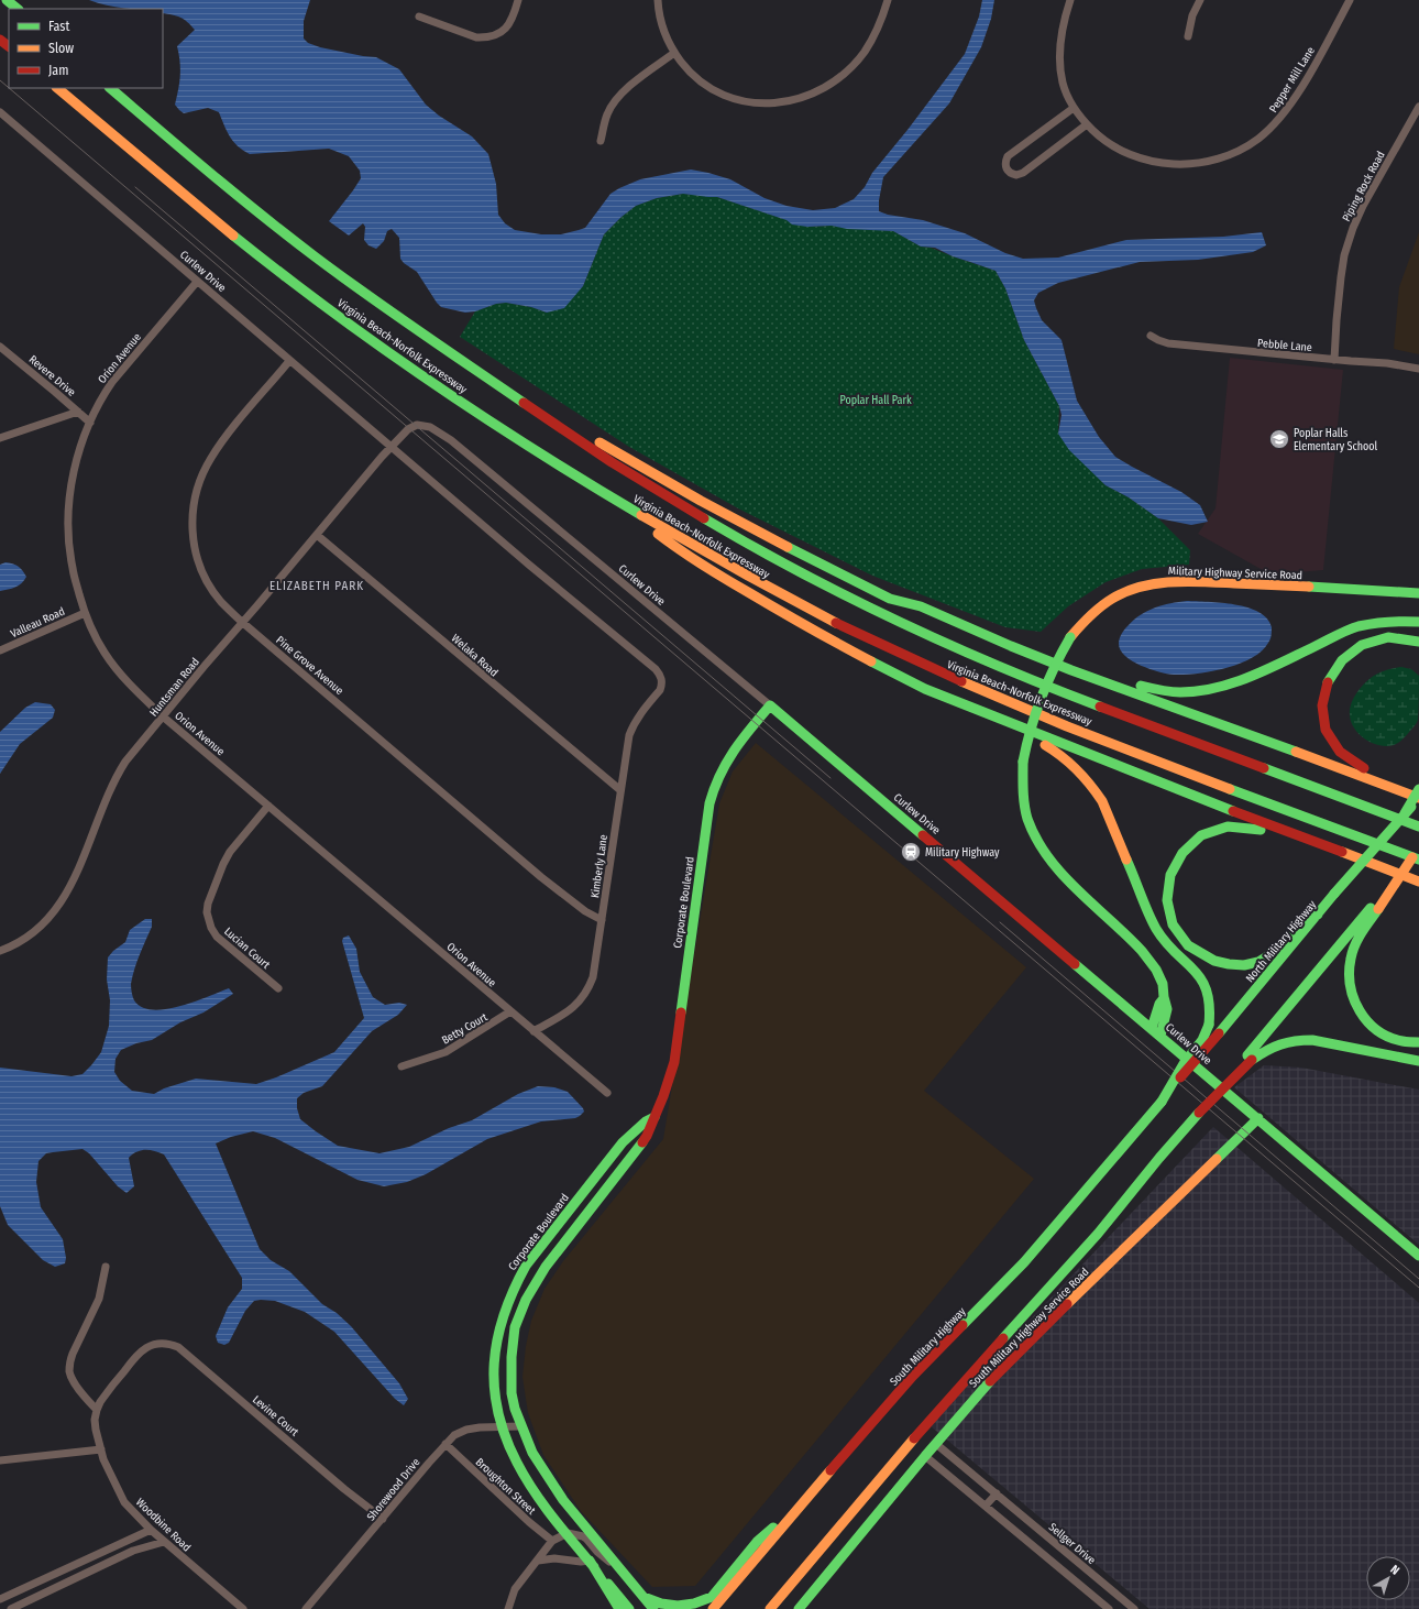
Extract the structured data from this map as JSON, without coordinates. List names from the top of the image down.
{
  "streets": {
    "main road": [
      "Curlew Drive",
      "Virginia Beach-Norfolk Expressway",
      "Military Highway Service Road",
      "Corporate Boulevard",
      "North Military Highway",
      "South Military Highway Service Road",
      "South Military Highway"
    ],
    "street": [
      "Pepper Mill Lane",
      "Piping Rock Road",
      "Pebble Lane",
      "Orion Avenue",
      "Revere Drive",
      "Valleau Road",
      "Welaka Road",
      "Pine Grove Avenue",
      "Huntsman Road",
      "Kimberly Lane",
      "Lucian Court",
      "Betty Court",
      "Levine Court",
      "Broughton Street",
      "Shorewood Drive",
      "Woodbine Road",
      "Sellger Drive"
    ]
  },
  "crossings": [
    ["Piping Rock Road", "Pebble Lane"],
    ["Curlew Drive", "Orion Avenue"],
    ["Curlew Drive", "Military Highway Service Road"],
    ["Curlew Drive", "Pine Grove Avenue"],
    ["Curlew Drive", "Huntsman Road"],
    ["Curlew Drive", "Kimberly Lane"],
    ["Curlew Drive", "Corporate Boulevard"],
    ["Curlew Drive", "South Military Highway Service Road"],
    ["Orion Avenue", "Revere Drive"],
    ["Orion Avenue", "Valleau Road"],
    ["Orion Avenue", "Huntsman Road"],
    ["Orion Avenue", "Kimberly Lane"],
    ["Orion Avenue", "Lucian Court"],
    ["Orion Avenue", "Betty Court"],
    ["Welaka Road", "Huntsman Road"],
    ["Welaka Road", "Kimberly Lane"],
    ["Pine Grove Avenue", "Huntsman Road"],
    ["Pine Grove Avenue", "Kimberly Lane"],
    ["Corporate Boulevard", "Shorewood Drive"],
    ["North Military Highway", "South Military Highway"],
    ["South Military Highway Service Road", "Sellger Drive"],
    ["Levine Court", "Shorewood Drive"],
    ["Levine Court", "Woodbine Road"],
    ["Broughton Street", "Shorewood Drive"]
  ],
  "districts": ["ELIZABETH PARK"],
  "parks": ["Poplar Hall Park"],
  "places": {
    "school or university": ["Poplar Halls Elementary School"],
    "station": ["Military Highway"]
  },
  "legend": ["Fast", "Slow", "Jam"],
  "north": "top right"
}
